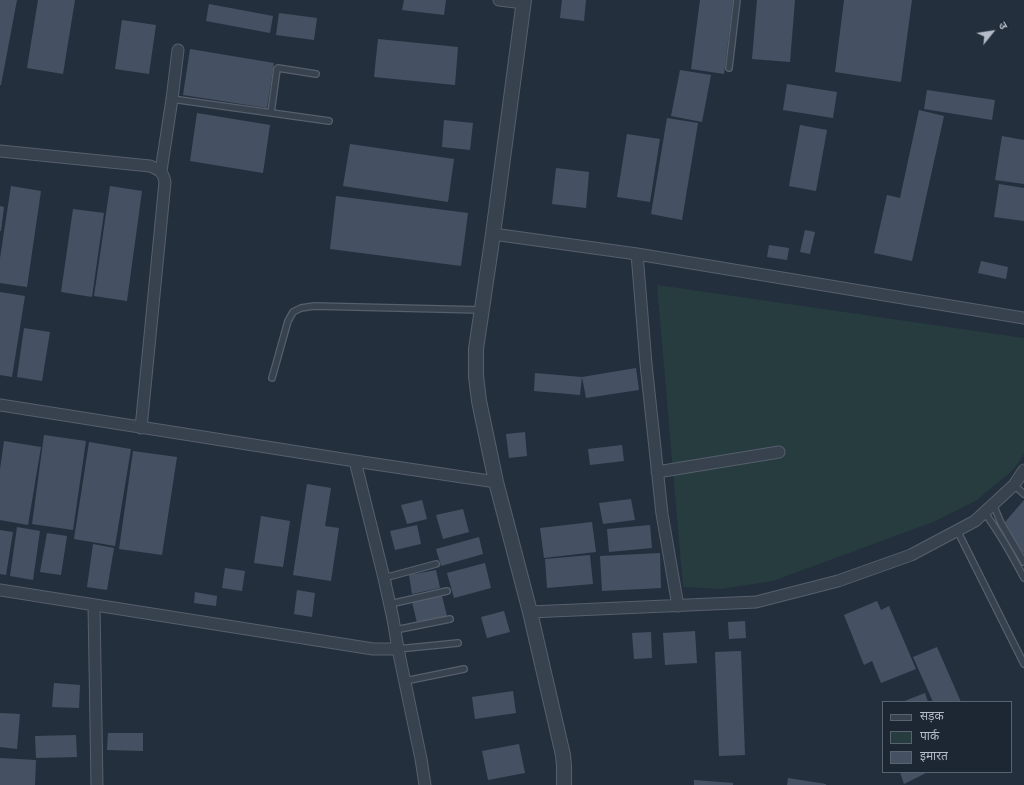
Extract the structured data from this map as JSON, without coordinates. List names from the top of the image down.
{
  "legend": ["सड़क", "पार्क", "इमारत"],
  "north": "top right"
}
